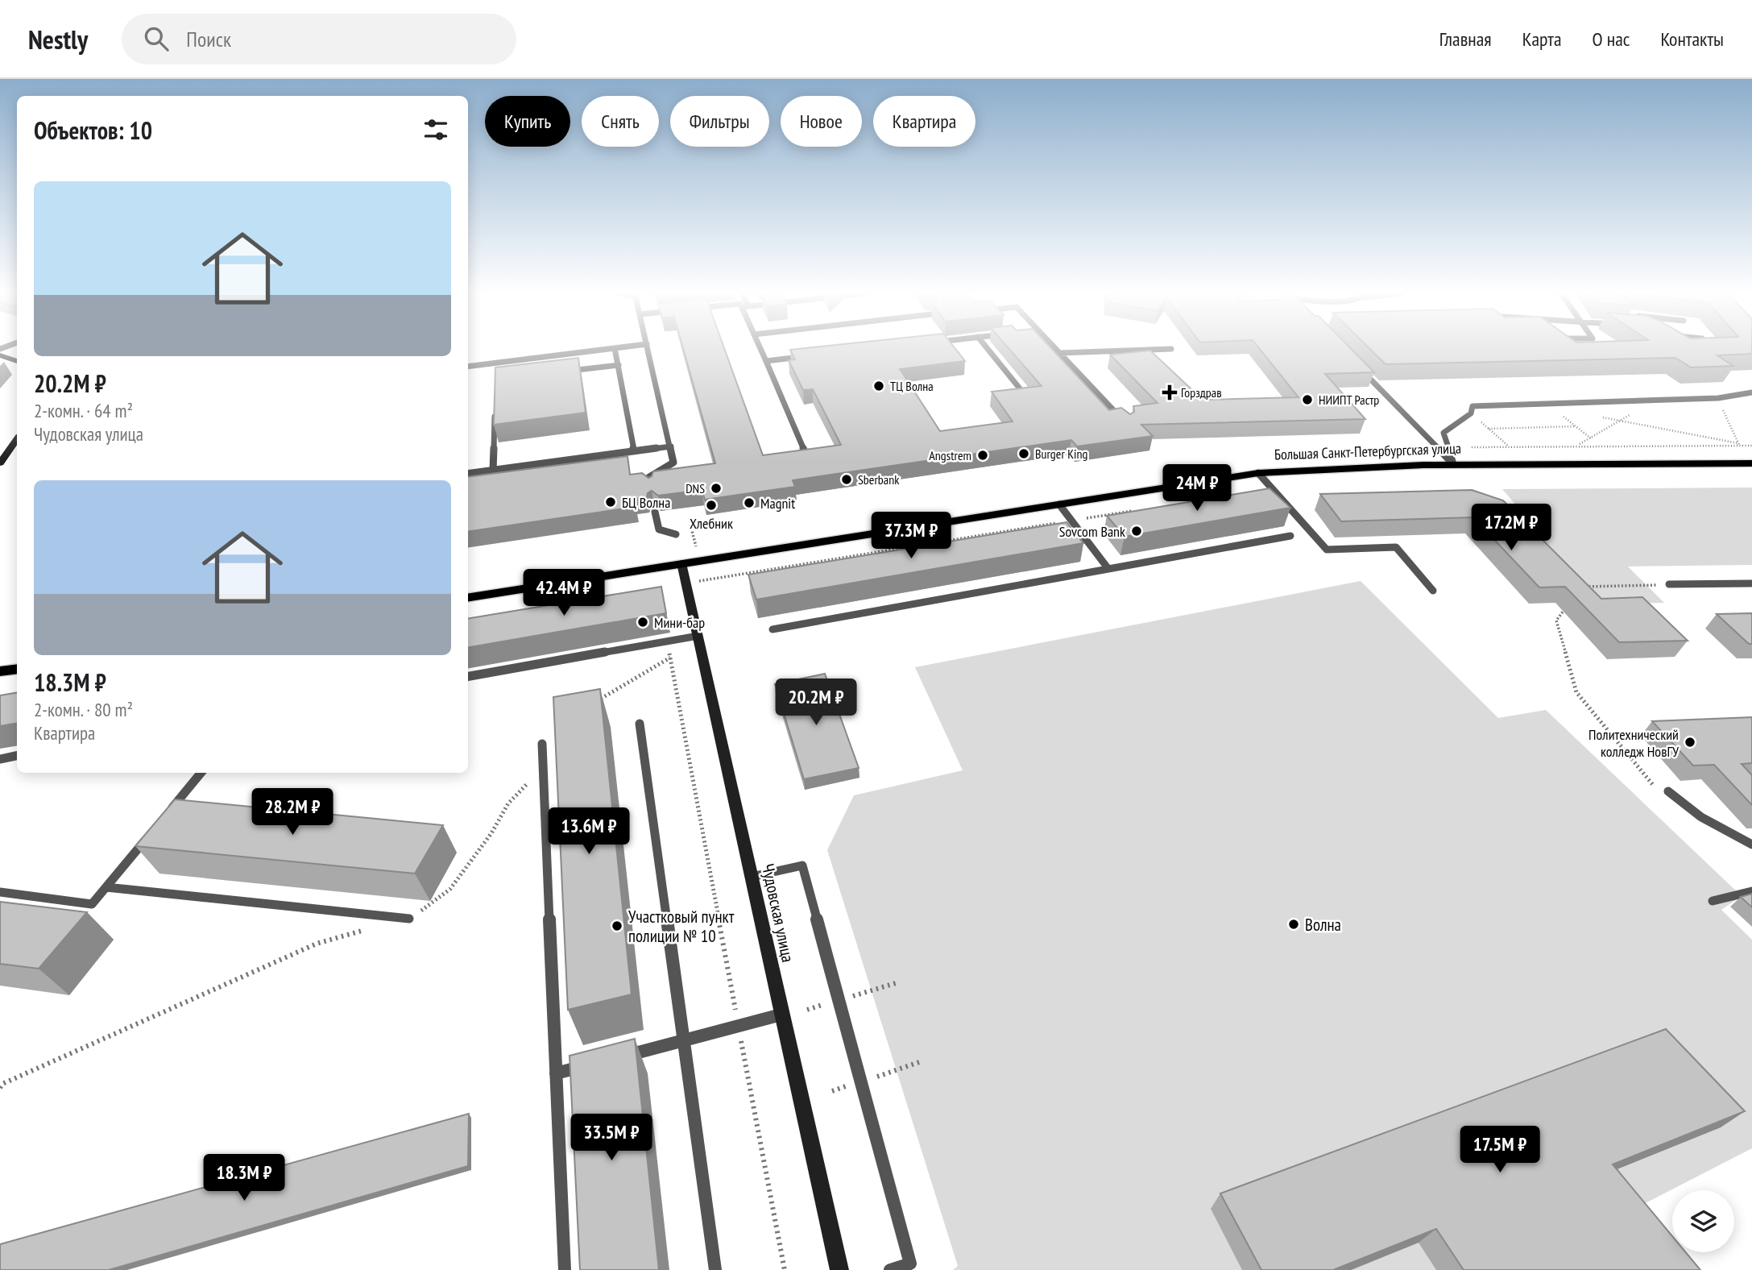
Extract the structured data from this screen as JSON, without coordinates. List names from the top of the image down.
{
  "streets": {
    "main road": ["Большая Санкт-Петербургская улица", "Чудовская улица"]
  },
  "crossings": [
    ["Большая Санкт-Петербургская улица", "Чудовская улица"]
  ],
  "places": {
    "other": [
      "ТЦ Волна",
      "НИИПТ Растр",
      "Burger King",
      "Angstrem",
      "Sberbank",
      "DNS",
      "БЦ Волна",
      "Magnit",
      "Хлебник",
      "Sovcom Bank",
      "Мини-бар",
      "Политехнический колледж НовГУ",
      "Волна",
      "Участковый пункт полиции № 10"
    ],
    "health": ["Горздрав"]
  },
  "page": {
    "header": "Nestly",
    "search": "Поиск",
    "nav": [
      "Главная",
      "Карта",
      "О нас",
      "Контакты"
    ],
    "chip": [
      "Купить",
      "Снять",
      "Фильтры",
      "Новое",
      "Квартира"
    ],
    "heading": "Объектов: 10",
    "list": [
      {
        "name": "20.2M ₽",
        "note": "2-комн. · 64 m² · Чудовская улица"
      },
      {
        "name": "18.3M ₽",
        "note": "2-комн. · 80 m² · Квартира"
      }
    ],
    "price": [
      "24M ₽",
      "17.2M ₽",
      "37.3M ₽",
      "42.4M ₽",
      "20.2M ₽",
      "28.2M ₽",
      "13.6M ₽",
      "33.5M ₽",
      "17.5M ₽",
      "18.3M ₽"
    ]
  }
}
